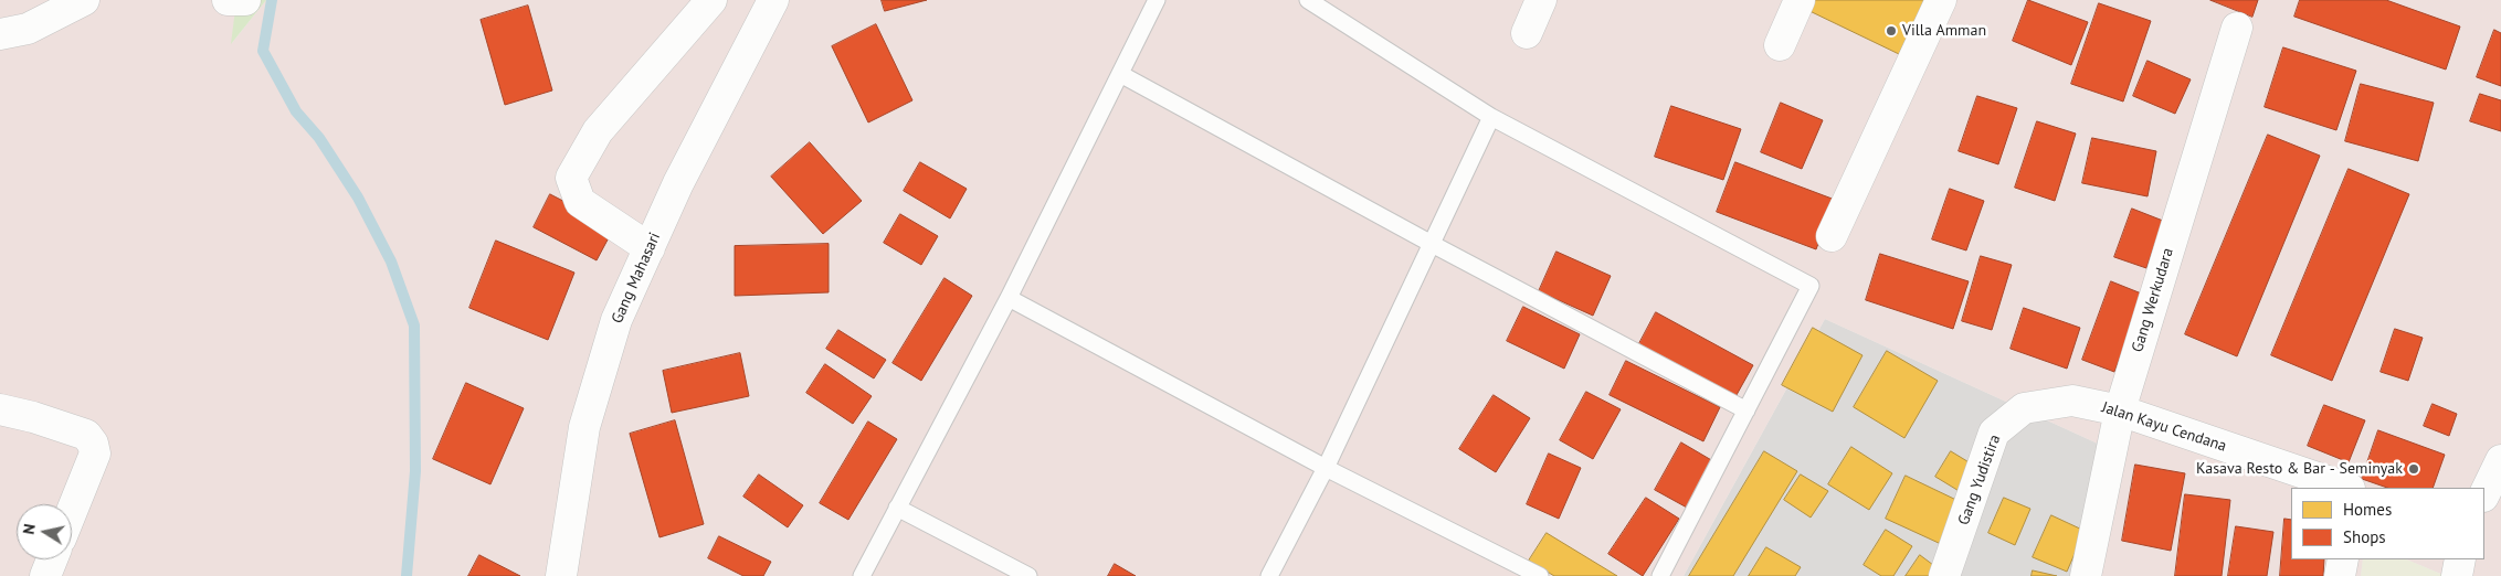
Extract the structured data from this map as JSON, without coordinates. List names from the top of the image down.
{
  "streets": {
    "street": [
      "Gang Mahasari",
      "Gang Werkudara",
      "Jalan Kayu Cendana",
      "Gang Yudistira"
    ]
  },
  "crossings": [
    ["Gang Werkudara", "Jalan Kayu Cendana"],
    ["Jalan Kayu Cendana", "Gang Yudistira"]
  ],
  "places": ["Villa Amman", "Kasava Resto & Bar - Seminyak"],
  "legend": ["Homes", "Shops"],
  "north": "left"
}
